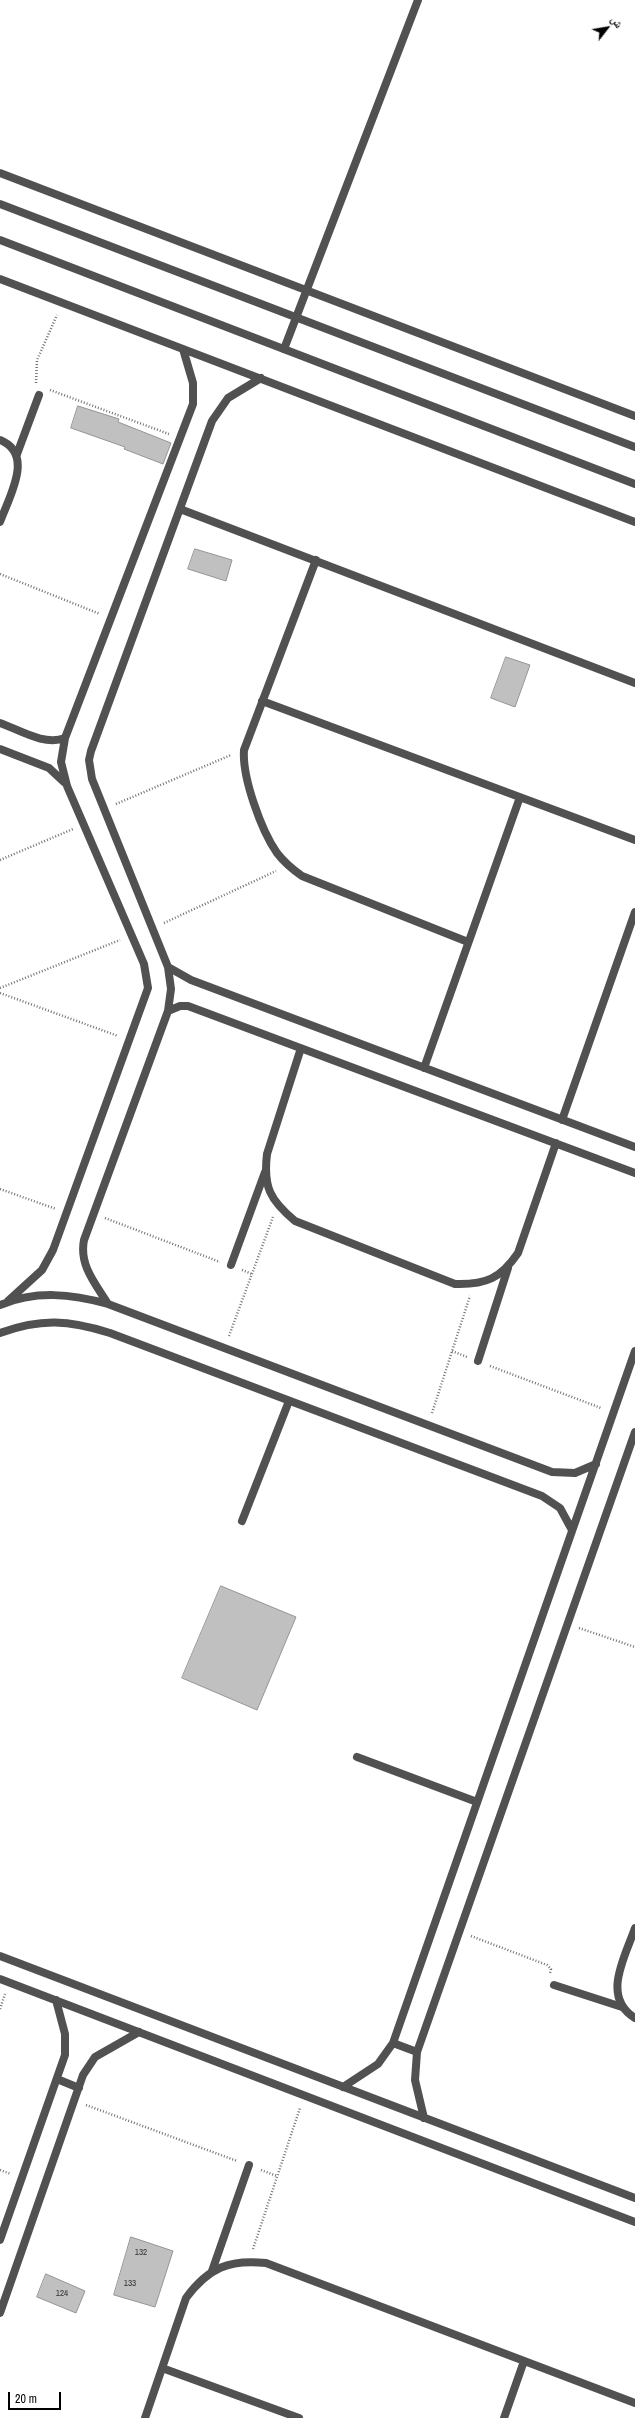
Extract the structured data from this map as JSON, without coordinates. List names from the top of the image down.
{
  "house_numbers": ["132", "133", "124"],
  "scale_bar": "20 m",
  "north": "top right"
}
